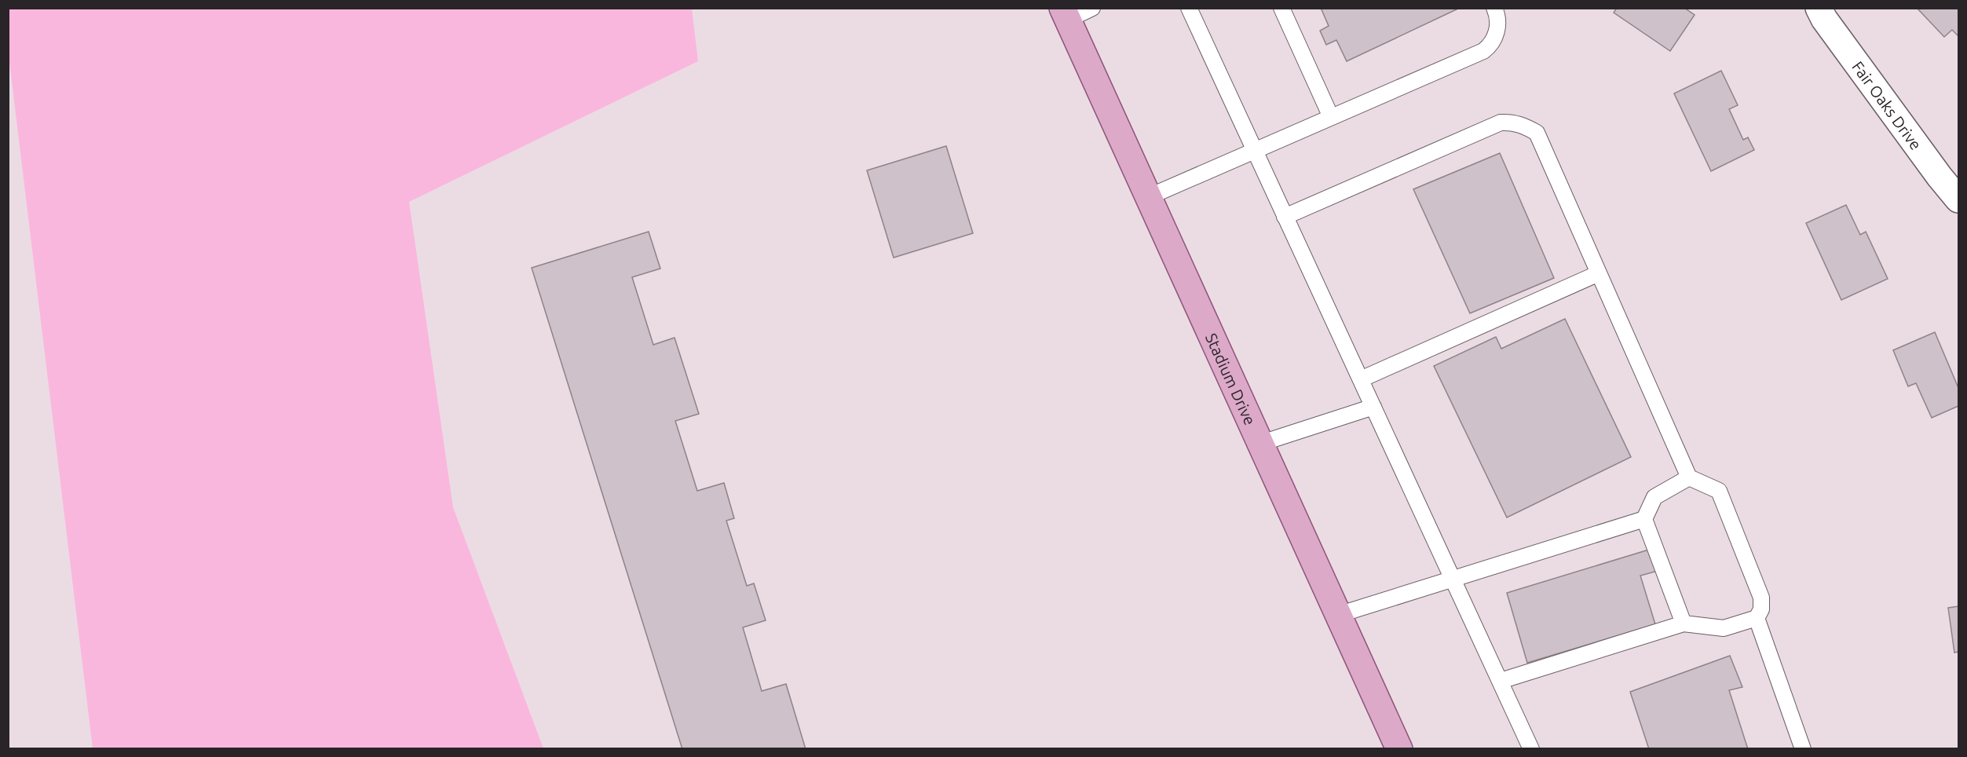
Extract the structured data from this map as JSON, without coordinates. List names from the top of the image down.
{
  "streets": {
    "main road": ["Stadium Drive"],
    "street": ["Fair Oaks Drive"]
  }
}
